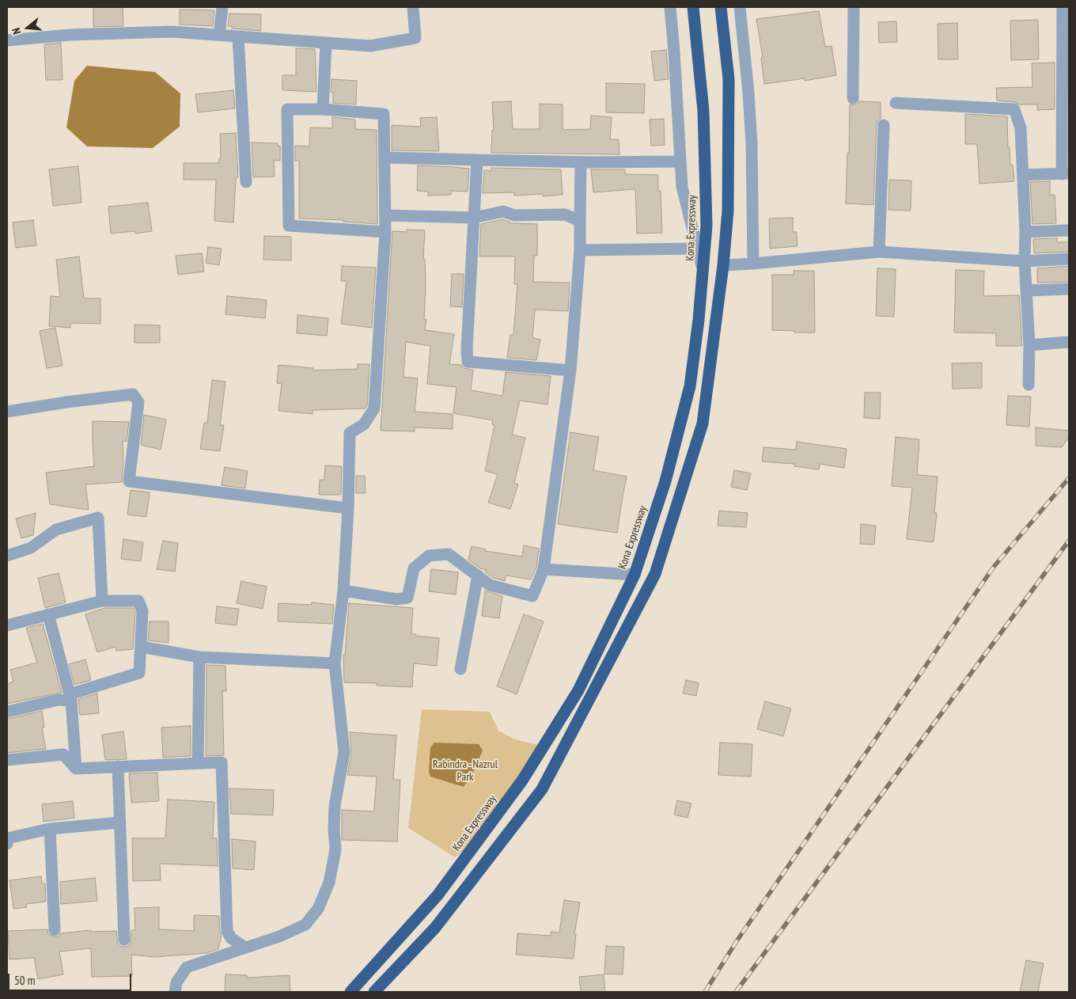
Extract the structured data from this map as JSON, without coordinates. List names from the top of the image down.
{
  "streets": {
    "highway": ["Kona Expressway"]
  },
  "parks": ["Rabindra–Nazrul Park"],
  "scale_bar": "50 m",
  "north": "left"
}
